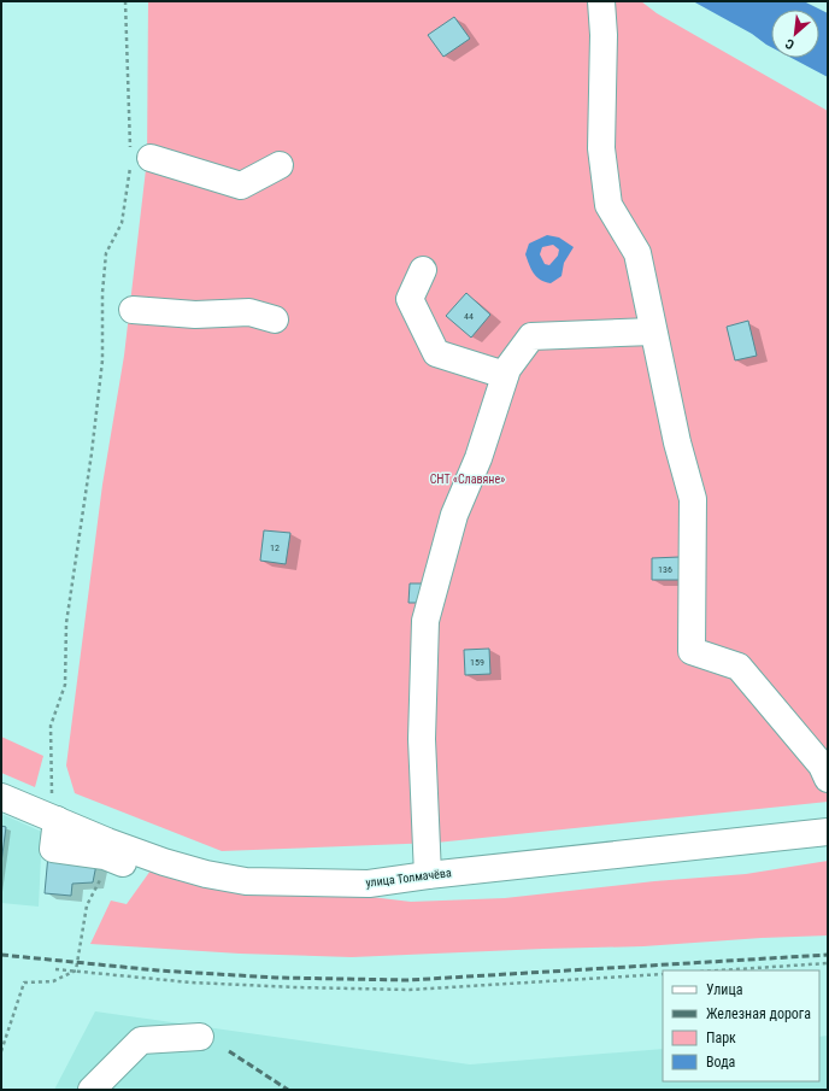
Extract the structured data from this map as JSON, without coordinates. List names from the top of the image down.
{
  "streets": {
    "street": ["улица Толмачёва"]
  },
  "parks": ["СНТ «Славяне»"],
  "house_numbers": [
    "44",
    "12",
    "136",
    "159"
  ],
  "legend": [
    "Улица",
    "Железная дорога",
    "Парк",
    "Вода"
  ],
  "north": "bottom left"
}
